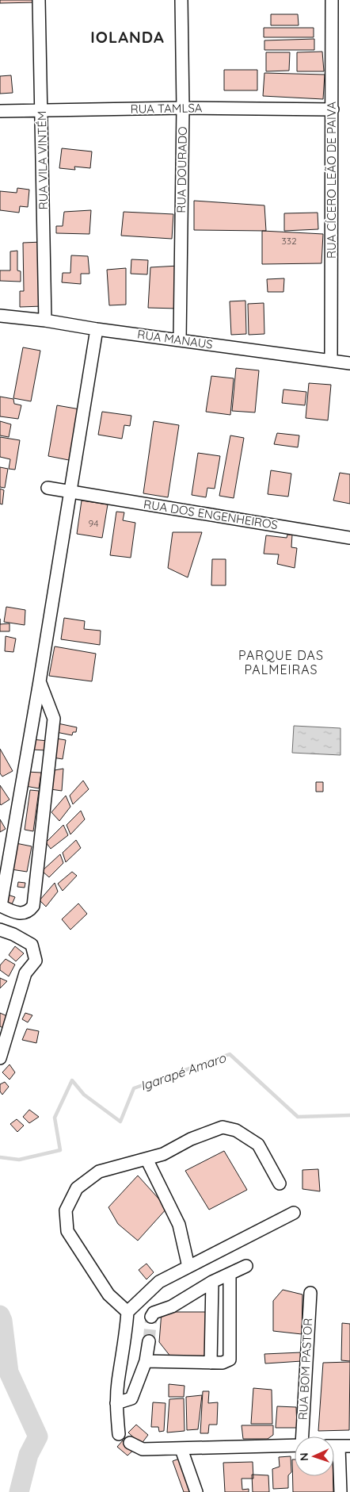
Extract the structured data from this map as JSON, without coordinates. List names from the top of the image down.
{
  "streets": {
    "street": [
      "RUA TAMLSA",
      "RUA VILA VINTÉM",
      "RUA DOURADO",
      "RUA CÍCERO LEÃO DE PAIVA",
      "RUA MANAUS",
      "RUA DOS ENGENHEIROS",
      "RUA BOM PASTOR"
    ]
  },
  "crossings": [
    ["RUA TAMLSA", "RUA VILA VINTÉM"],
    ["RUA TAMLSA", "RUA DOURADO"],
    ["RUA TAMLSA", "RUA CÍCERO LEÃO DE PAIVA"],
    ["RUA VILA VINTÉM", "RUA MANAUS"],
    ["RUA DOURADO", "RUA MANAUS"],
    ["RUA CÍCERO LEÃO DE PAIVA", "RUA MANAUS"]
  ],
  "districts": ["IOLANDA", "PARQUE DAS PALMEIRAS"],
  "water": ["Igarapé Amaro"],
  "house_numbers": ["332", "94"],
  "north": "left"
}
